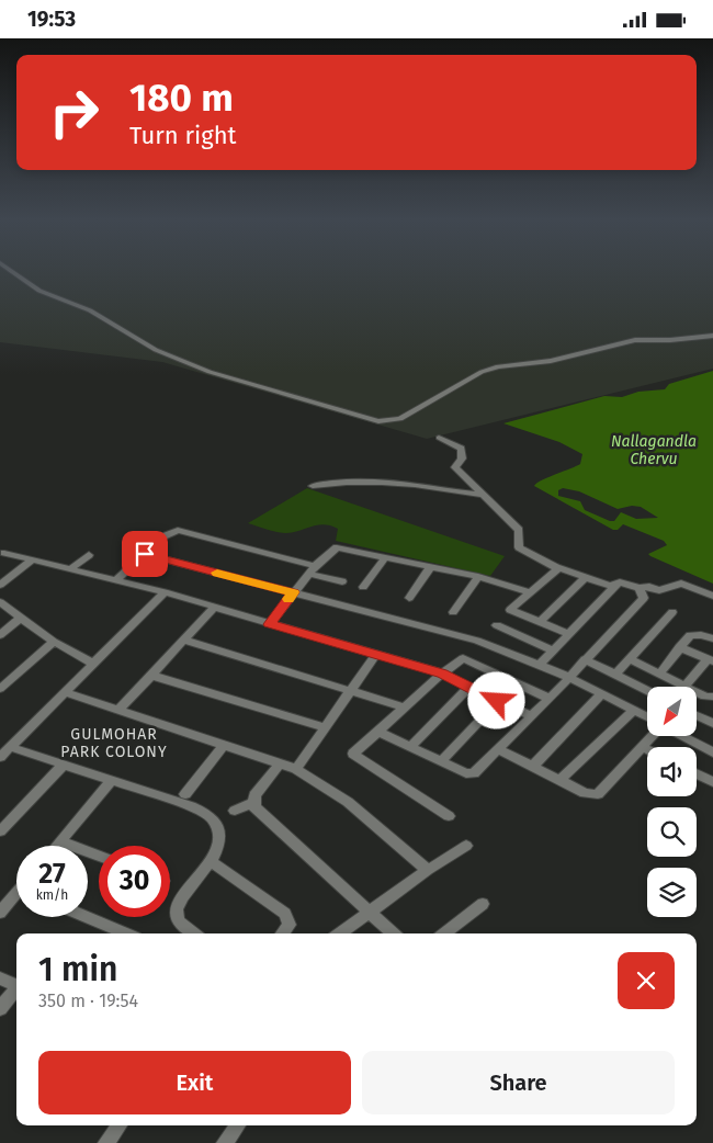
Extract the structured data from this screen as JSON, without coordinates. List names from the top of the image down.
{
  "districts": ["GULMOHAR PARK COLONY"],
  "water": ["Nallagandla Chervu"],
  "north": "bottom left",
  "page": {
    "status": "19:53",
    "turn": ["180 m", "Turn right"],
    "speed": "27 km/h",
    "limit": "30",
    "heading": ["1 min", "350 m · 19:54"],
    "buttons": ["Exit", "Share"]
  }
}
